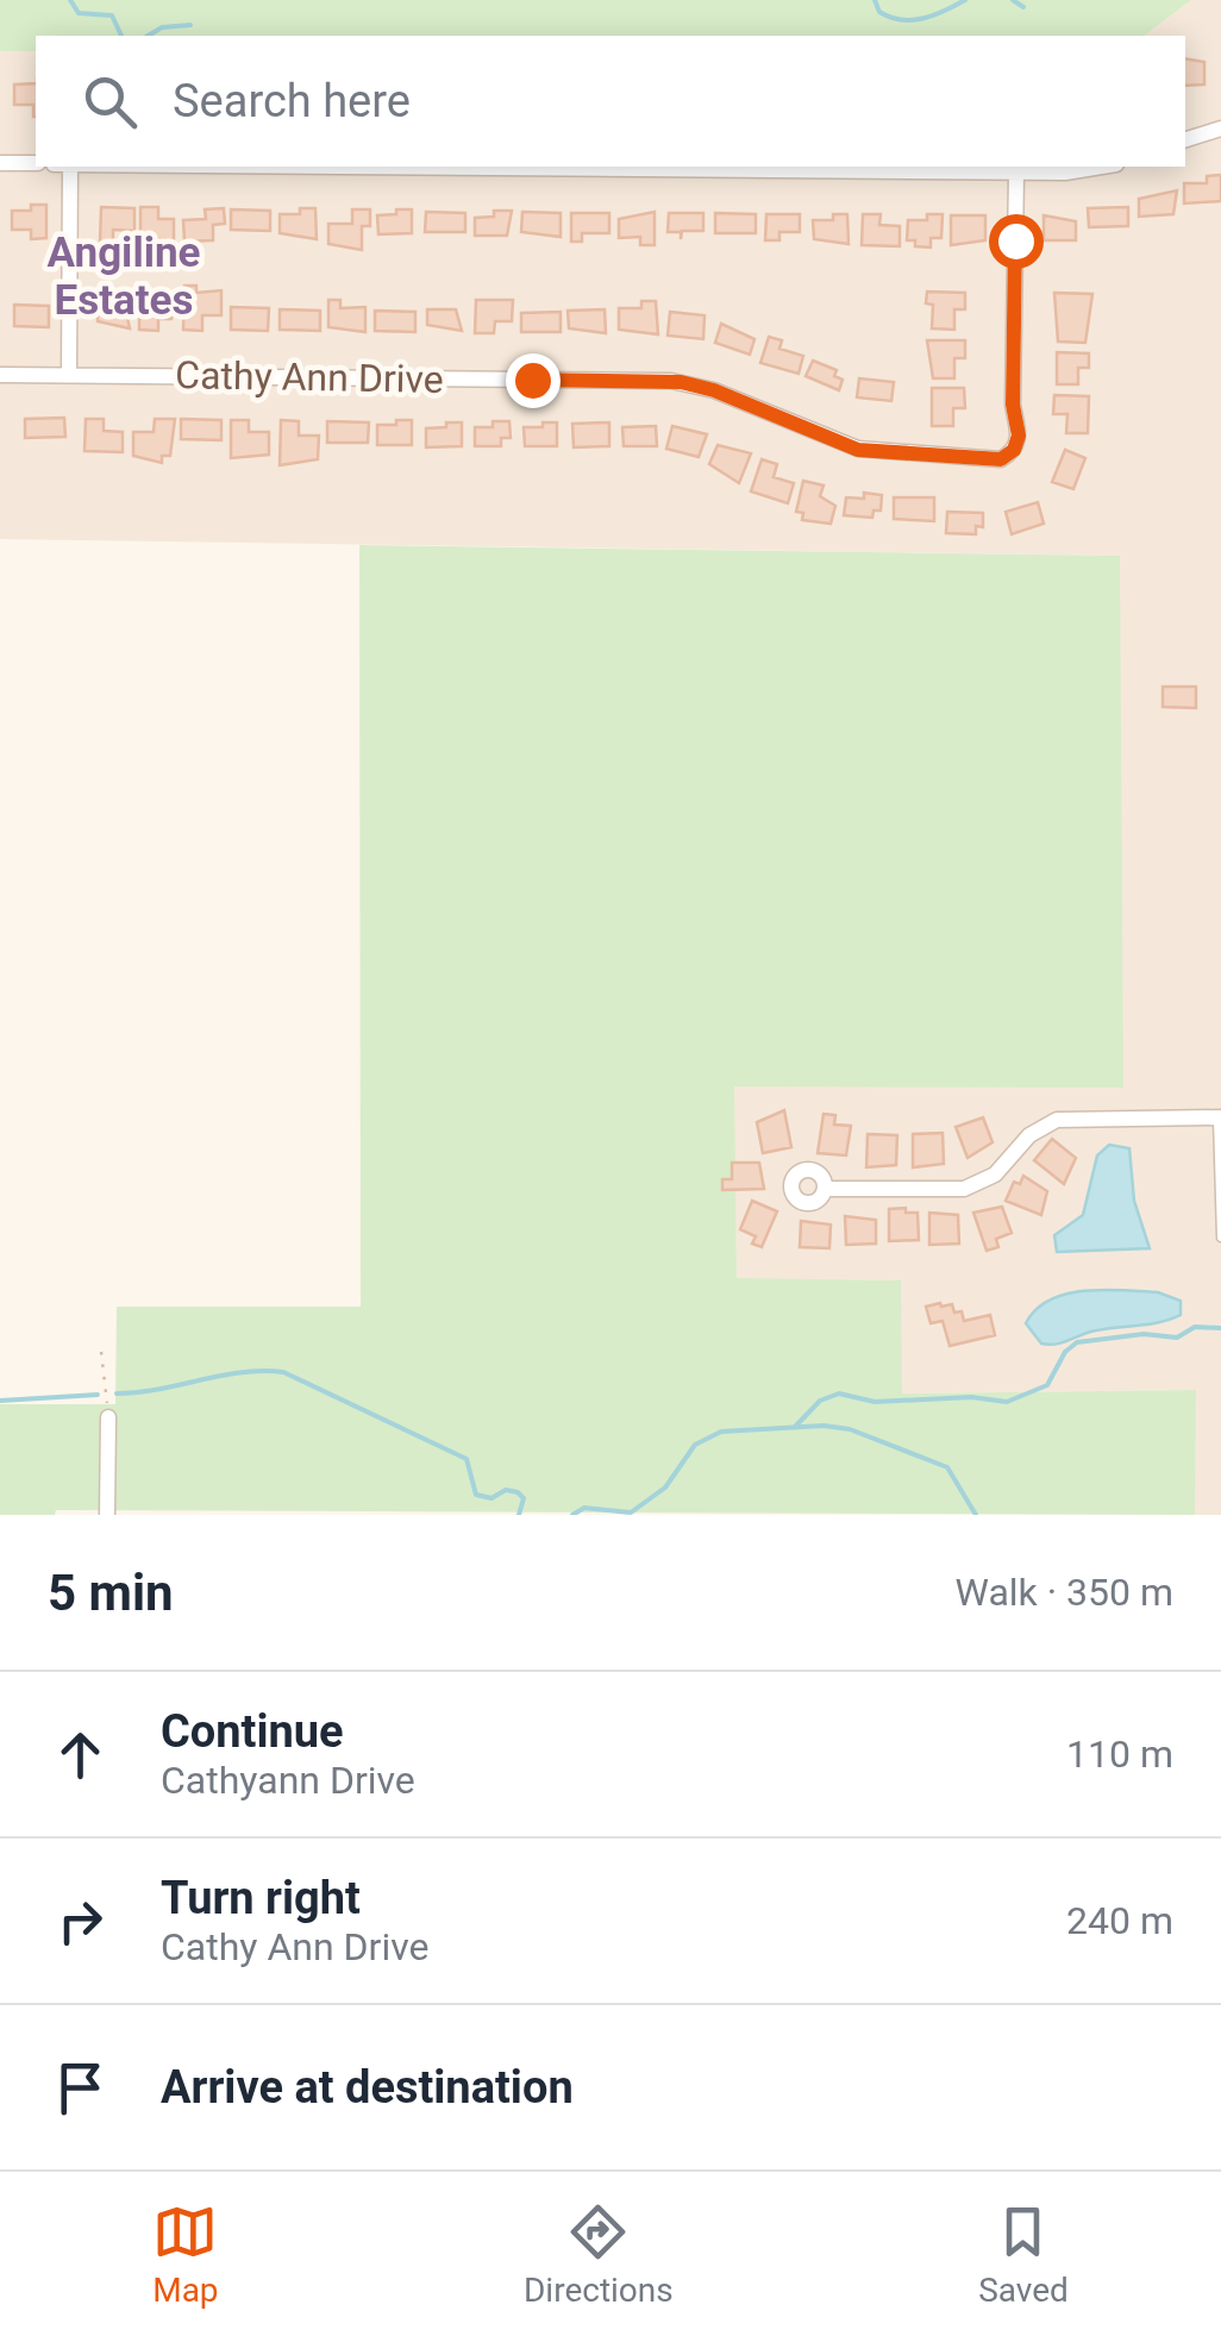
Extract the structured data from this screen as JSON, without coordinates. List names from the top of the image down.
{
  "streets": {
    "street": ["Cathy Ann Drive"]
  },
  "districts": ["Angiline Estates"],
  "page": {
    "search": "Search here",
    "heading": ["5 min", "Walk · 350 m"],
    "list": [
      ["Continue", "Cathyann Drive", "110 m"],
      ["Turn right", "Cathy Ann Drive", "240 m"],
      "Arrive at destination"
    ],
    "nav": ["Map", "Directions", "Saved"]
  }
}
